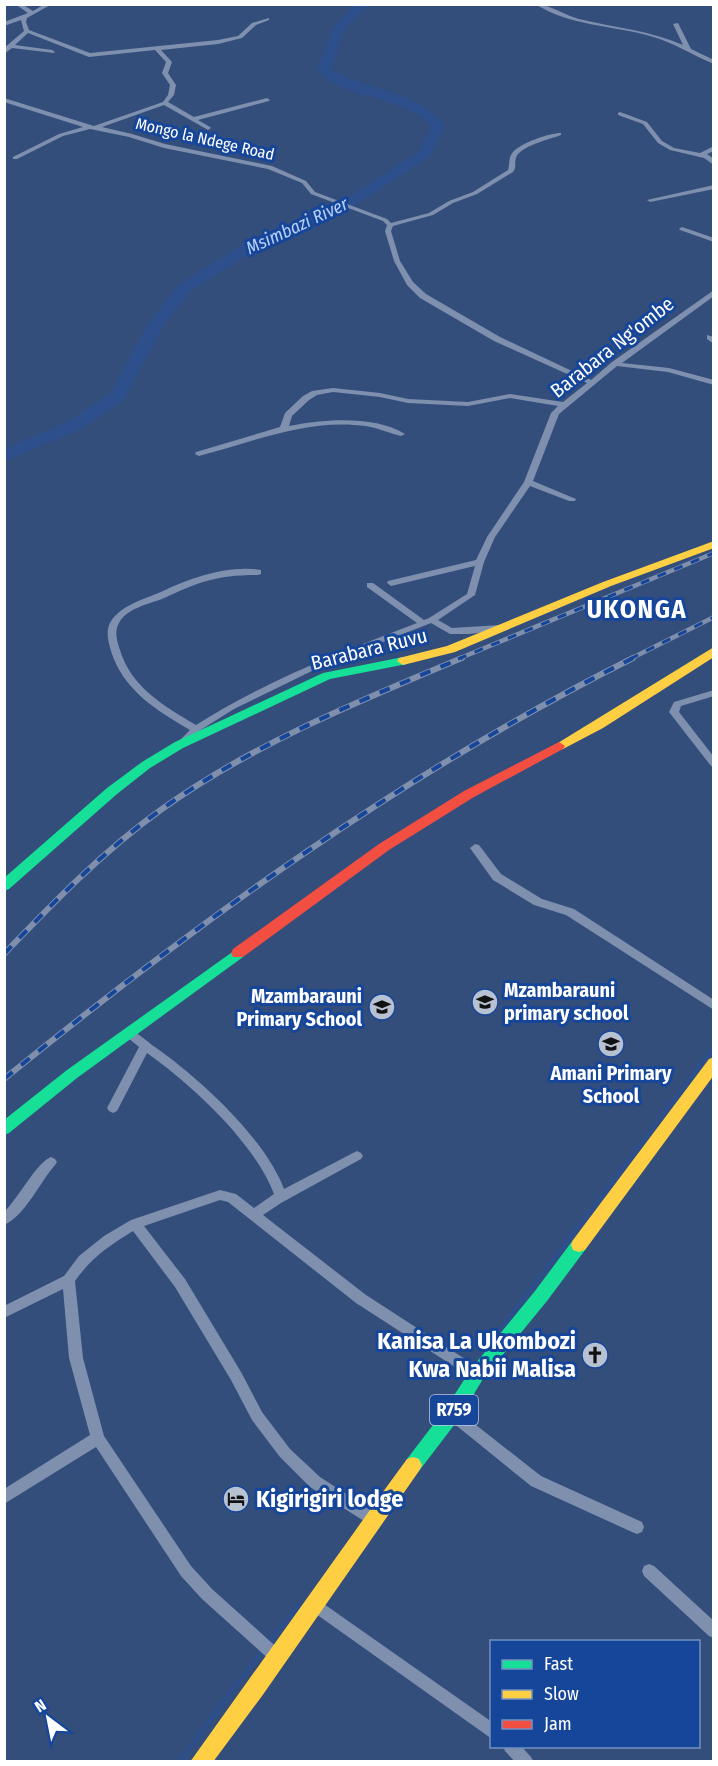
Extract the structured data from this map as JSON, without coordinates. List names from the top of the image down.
{
  "streets": {
    "street": [
      "Mongo la Ndege Road",
      "Barabara Ng'ombe",
      "Barabara Ruvu",
      "R759"
    ]
  },
  "crossings": [
    ["Barabara Ng'ombe", "Barabara Ruvu"]
  ],
  "districts": ["UKONGA"],
  "water": ["Msimbazi River"],
  "places": {
    "school or university": ["Mzambarauni primary school", "Mzambarauni Primary School", "Amani Primary School"],
    "church": ["Kanisa La Ukombozi Kwa Nabii Malisa"],
    "hotel": ["Kigirigiri lodge"]
  },
  "legend": ["Fast", "Slow", "Jam"],
  "north": "top left"
}
